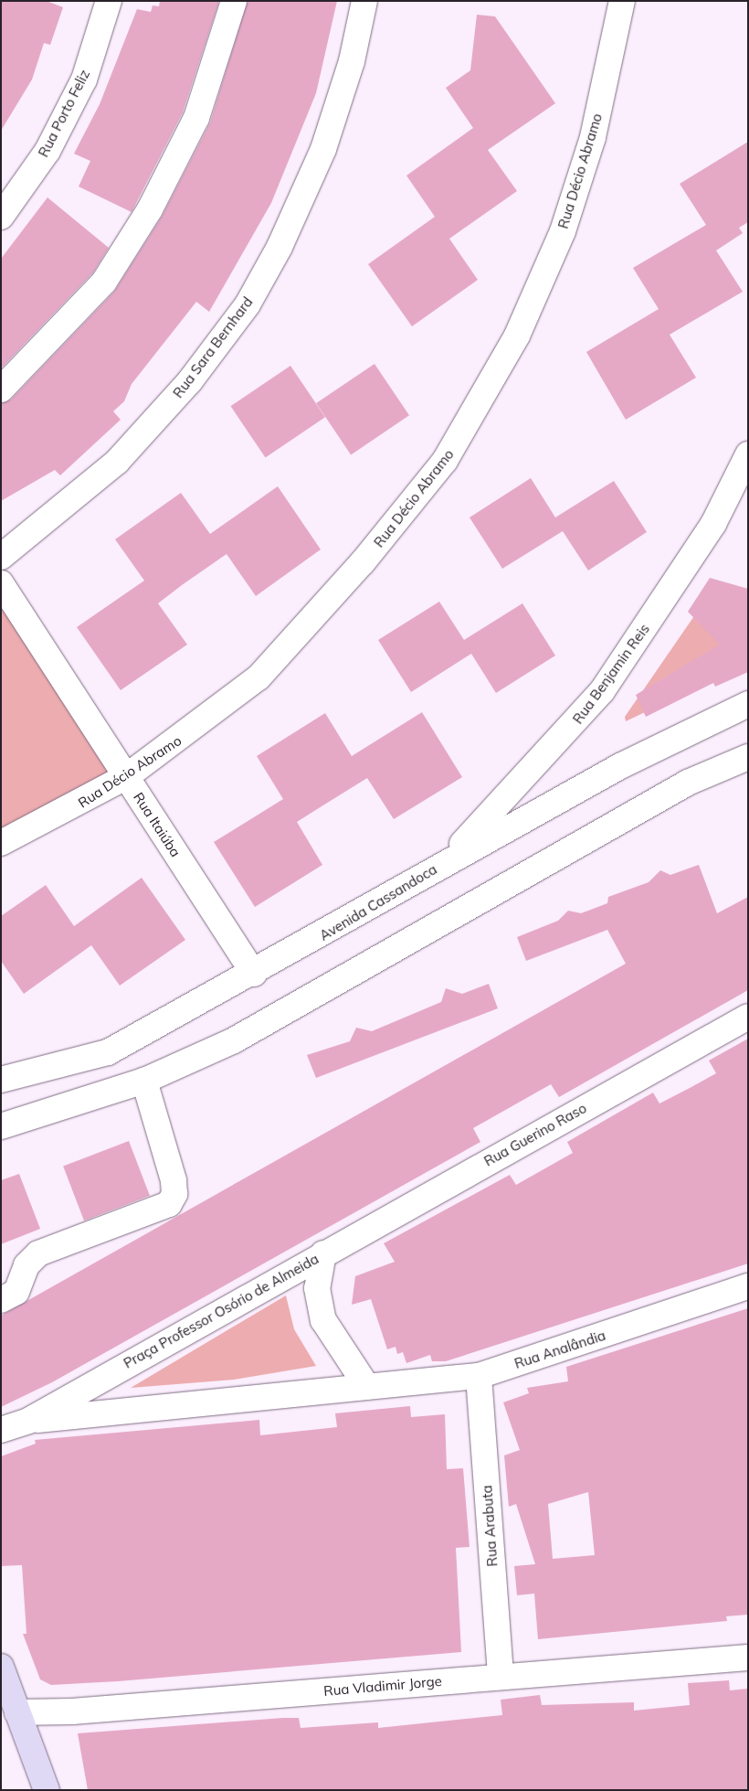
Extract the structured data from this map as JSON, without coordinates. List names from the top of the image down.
{
  "streets": {
    "street": [
      "Rua Porto Feliz",
      "Rua Décio Abramo",
      "Rua Sara Bernhard",
      "Rua Benjamin Reis",
      "Rua Itaiúba",
      "Avenida Cassandoca",
      "Rua Guerino Raso",
      "Praça Professor Osório de Almeida",
      "Rua Analândia",
      "Rua Arabuta",
      "Rua Vladimir Jorge"
    ]
  },
  "crossings": [
    ["Rua Décio Abramo", "Rua Itaiúba"],
    ["Rua Benjamin Reis", "Avenida Cassandoca"],
    ["Rua Itaiúba", "Avenida Cassandoca"],
    ["Rua Guerino Raso", "Praça Professor Osório de Almeida"],
    ["Praça Professor Osório de Almeida", "Rua Analândia"],
    ["Rua Analândia", "Rua Arabuta"],
    ["Rua Arabuta", "Rua Vladimir Jorge"]
  ]
}
